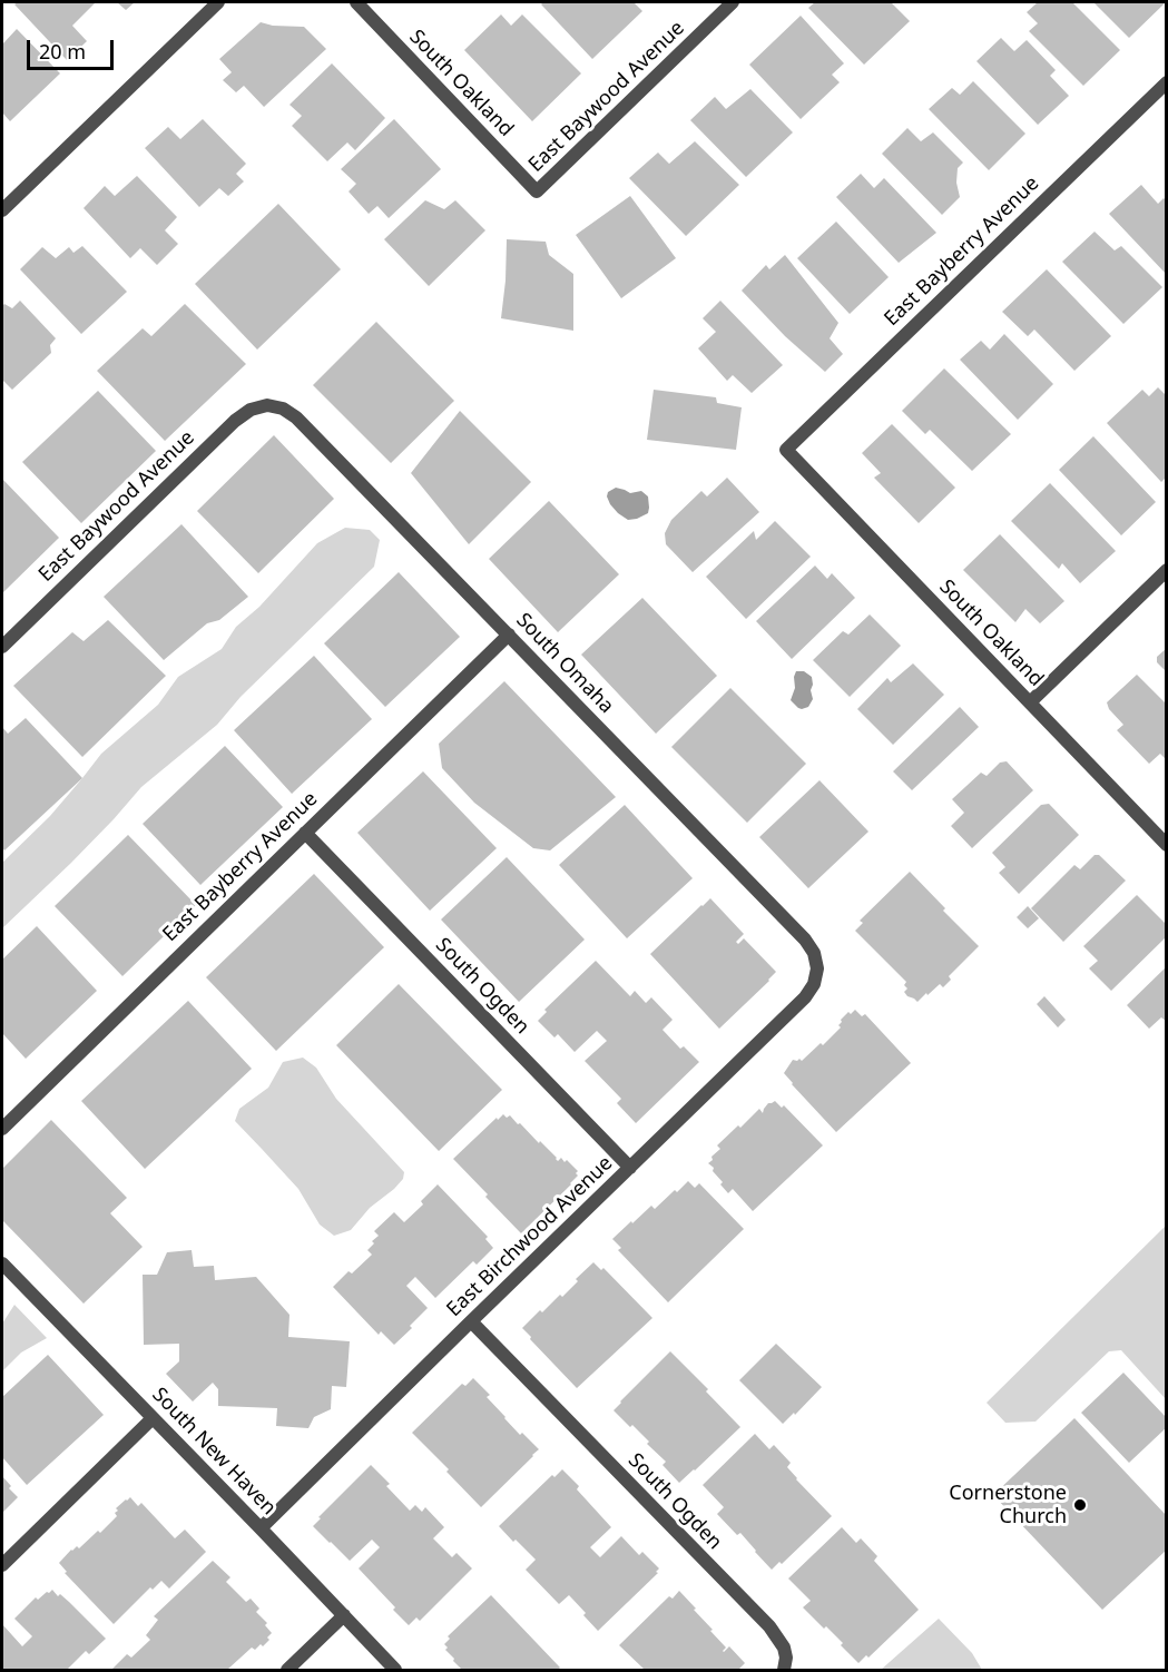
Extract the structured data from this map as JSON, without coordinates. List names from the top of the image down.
{
  "streets": {
    "street": [
      "South Oakland",
      "East Baywood Avenue",
      "East Bayberry Avenue",
      "South Omaha",
      "South Ogden",
      "East Birchwood Avenue",
      "South New Haven"
    ]
  },
  "crossings": [
    ["South Oakland", "East Baywood Avenue"],
    ["South Oakland", "East Bayberry Avenue"],
    ["East Baywood Avenue", "South Omaha"],
    ["East Bayberry Avenue", "South Omaha"],
    ["East Bayberry Avenue", "South Ogden"],
    ["South Omaha", "East Birchwood Avenue"],
    ["South Ogden", "East Birchwood Avenue"],
    ["East Birchwood Avenue", "South New Haven"]
  ],
  "places": ["Cornerstone Church"],
  "scale_bar": "20 m"
}
